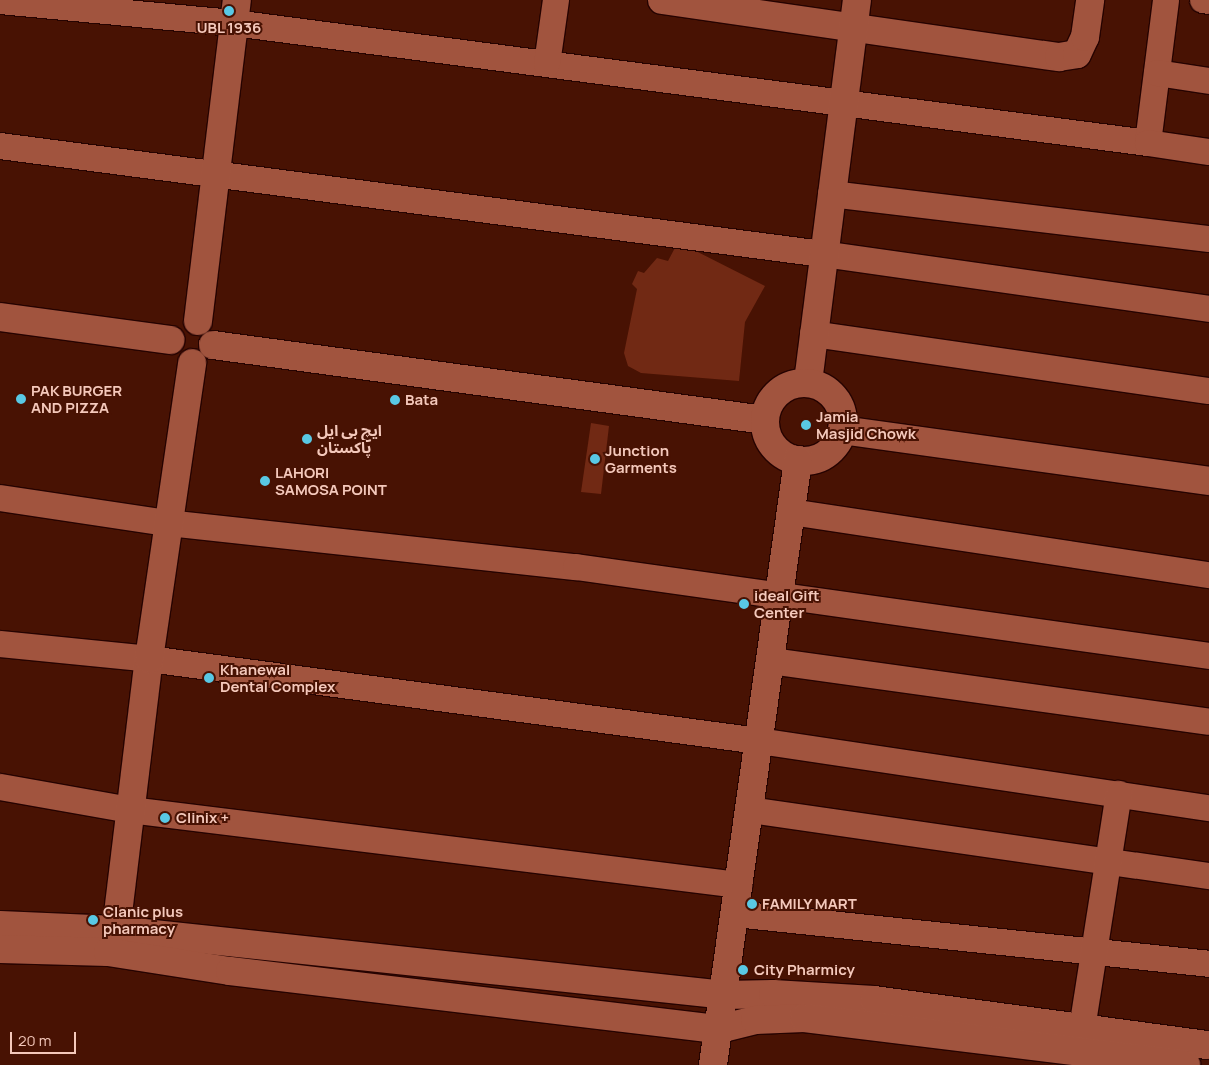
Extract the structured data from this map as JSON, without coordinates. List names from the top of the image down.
{
  "places": [
    "UBL 1936",
    "PAK BURGER AND PIZZA",
    "Bata",
    "Jamia Masjid Chowk",
    "ایچ بی ایل پاکستان",
    "Junction Garments",
    "LAHORI SAMOSA POINT",
    "ideal Gift Center",
    "Khanewal Dental Complex",
    "Clinix +",
    "FAMILY MART",
    "Clanic plus pharmacy",
    "City Pharmicy"
  ],
  "scale_bar": "20 m"
}
